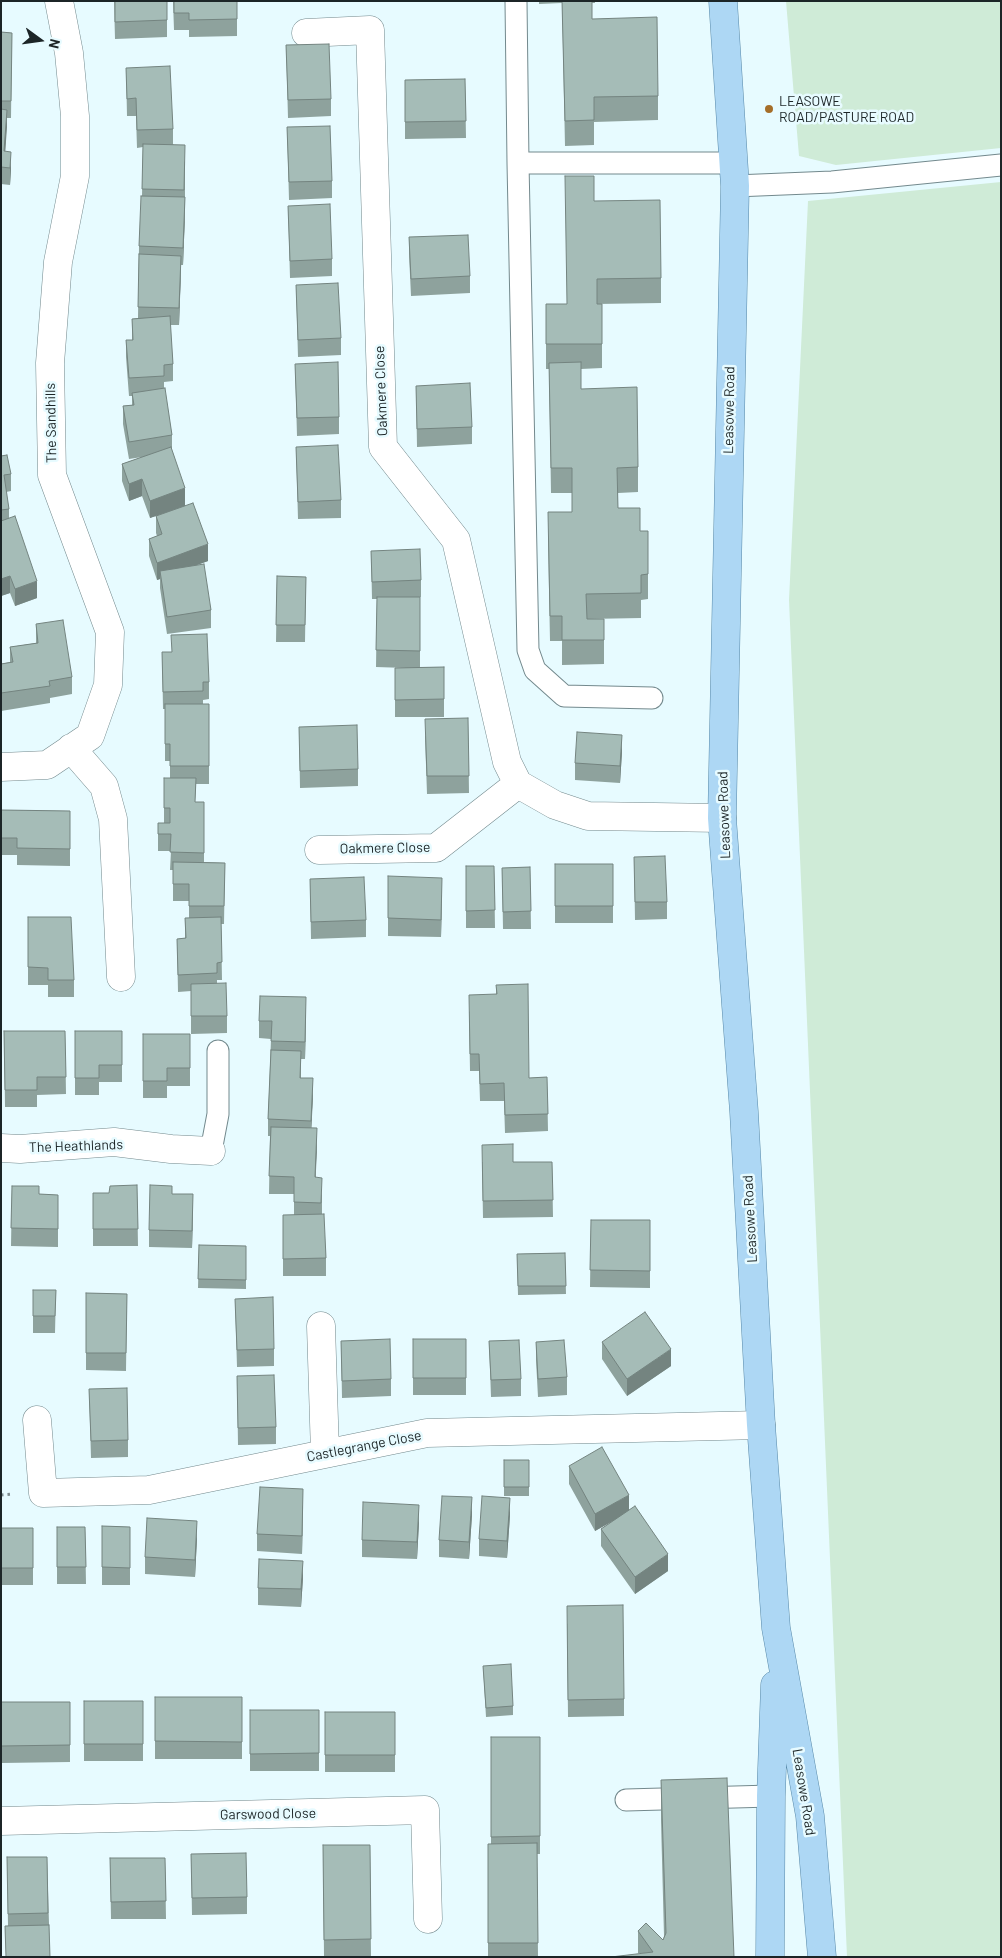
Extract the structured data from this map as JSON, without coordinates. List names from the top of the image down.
{
  "streets": {
    "main road": ["Leasowe Road"],
    "street": [
      "Oakmere Close",
      "The Sandhills",
      "The Heathlands",
      "Castlegrange Close",
      "Garswood Close"
    ]
  },
  "crossings": [
    ["Leasowe Road", "Castlegrange Close"]
  ],
  "places": ["LEASOWE ROAD/PASTURE ROAD"],
  "north": "right"
}
